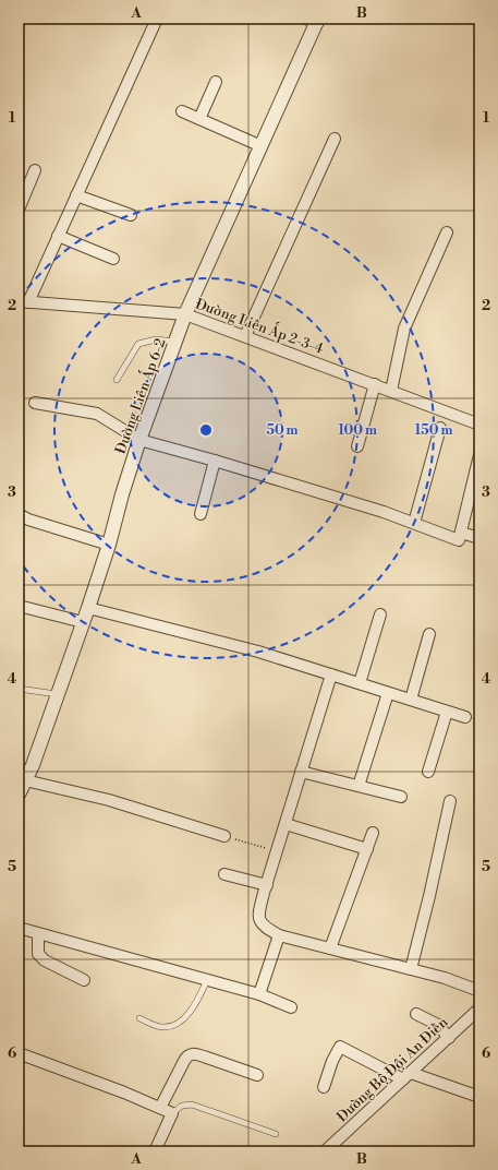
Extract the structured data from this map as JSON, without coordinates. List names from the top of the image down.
{
  "streets": {
    "street": ["Đường Liên Ấp 2-3-4", "Đường Liên Ấp 6-2", "Đường Bộ Đội An Điền"]
  },
  "crossings": [
    ["Đường Liên Ấp 2-3-4", "Đường Liên Ấp 6-2"]
  ],
  "grid": {
    "columns": ["A", "B"],
    "rows": [
      "1",
      "2",
      "3",
      "4",
      "5",
      "6"
    ]
  },
  "rings": ["50 m", "100 m", "150 m"]
}
